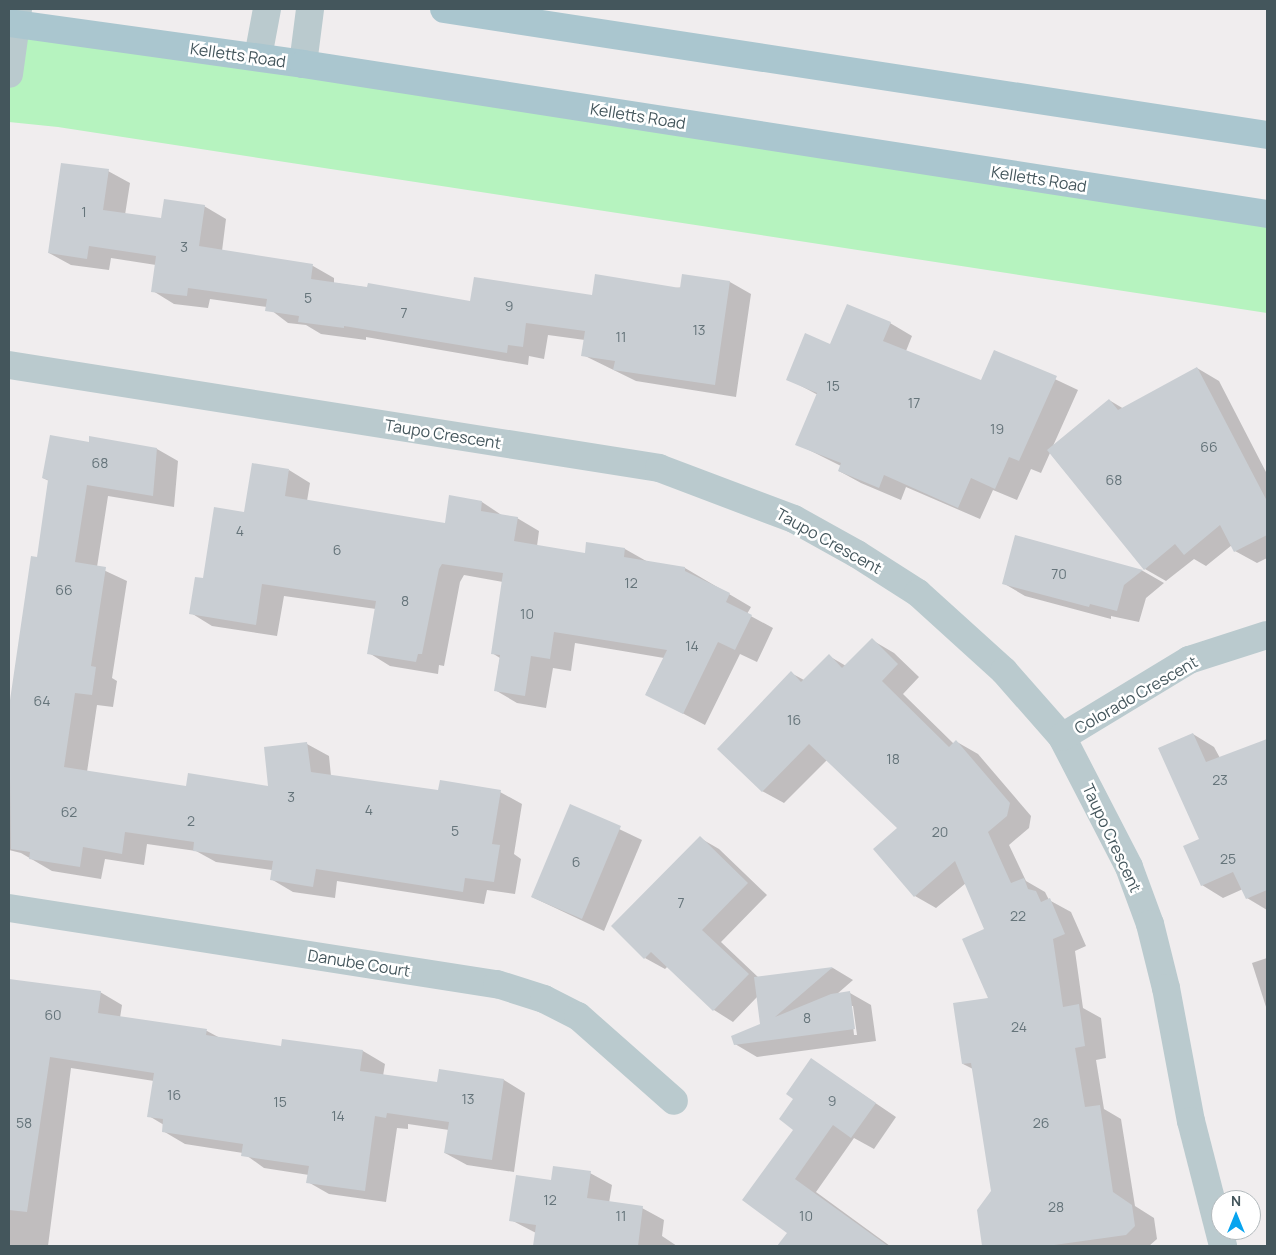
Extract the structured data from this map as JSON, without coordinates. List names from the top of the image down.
{
  "streets": {
    "main road": ["Kelletts Road"],
    "street": ["Taupo Crescent", "Colorado Crescent", "Danube Court"]
  },
  "crossings": [
    ["Taupo Crescent", "Colorado Crescent"]
  ],
  "house_numbers": [
    "1",
    "3",
    "5",
    "9",
    "7",
    "13",
    "11",
    "15",
    "17",
    "19",
    "66",
    "68",
    "68",
    "4",
    "6",
    "70",
    "12",
    "66",
    "8",
    "10",
    "14",
    "64",
    "16",
    "18",
    "23",
    "3",
    "4",
    "62",
    "2",
    "5",
    "20",
    "25",
    "6",
    "7",
    "22",
    "60",
    "8",
    "24",
    "16",
    "13",
    "9",
    "15",
    "14",
    "58",
    "26",
    "12",
    "28",
    "11",
    "10"
  ],
  "north": "top"
}
